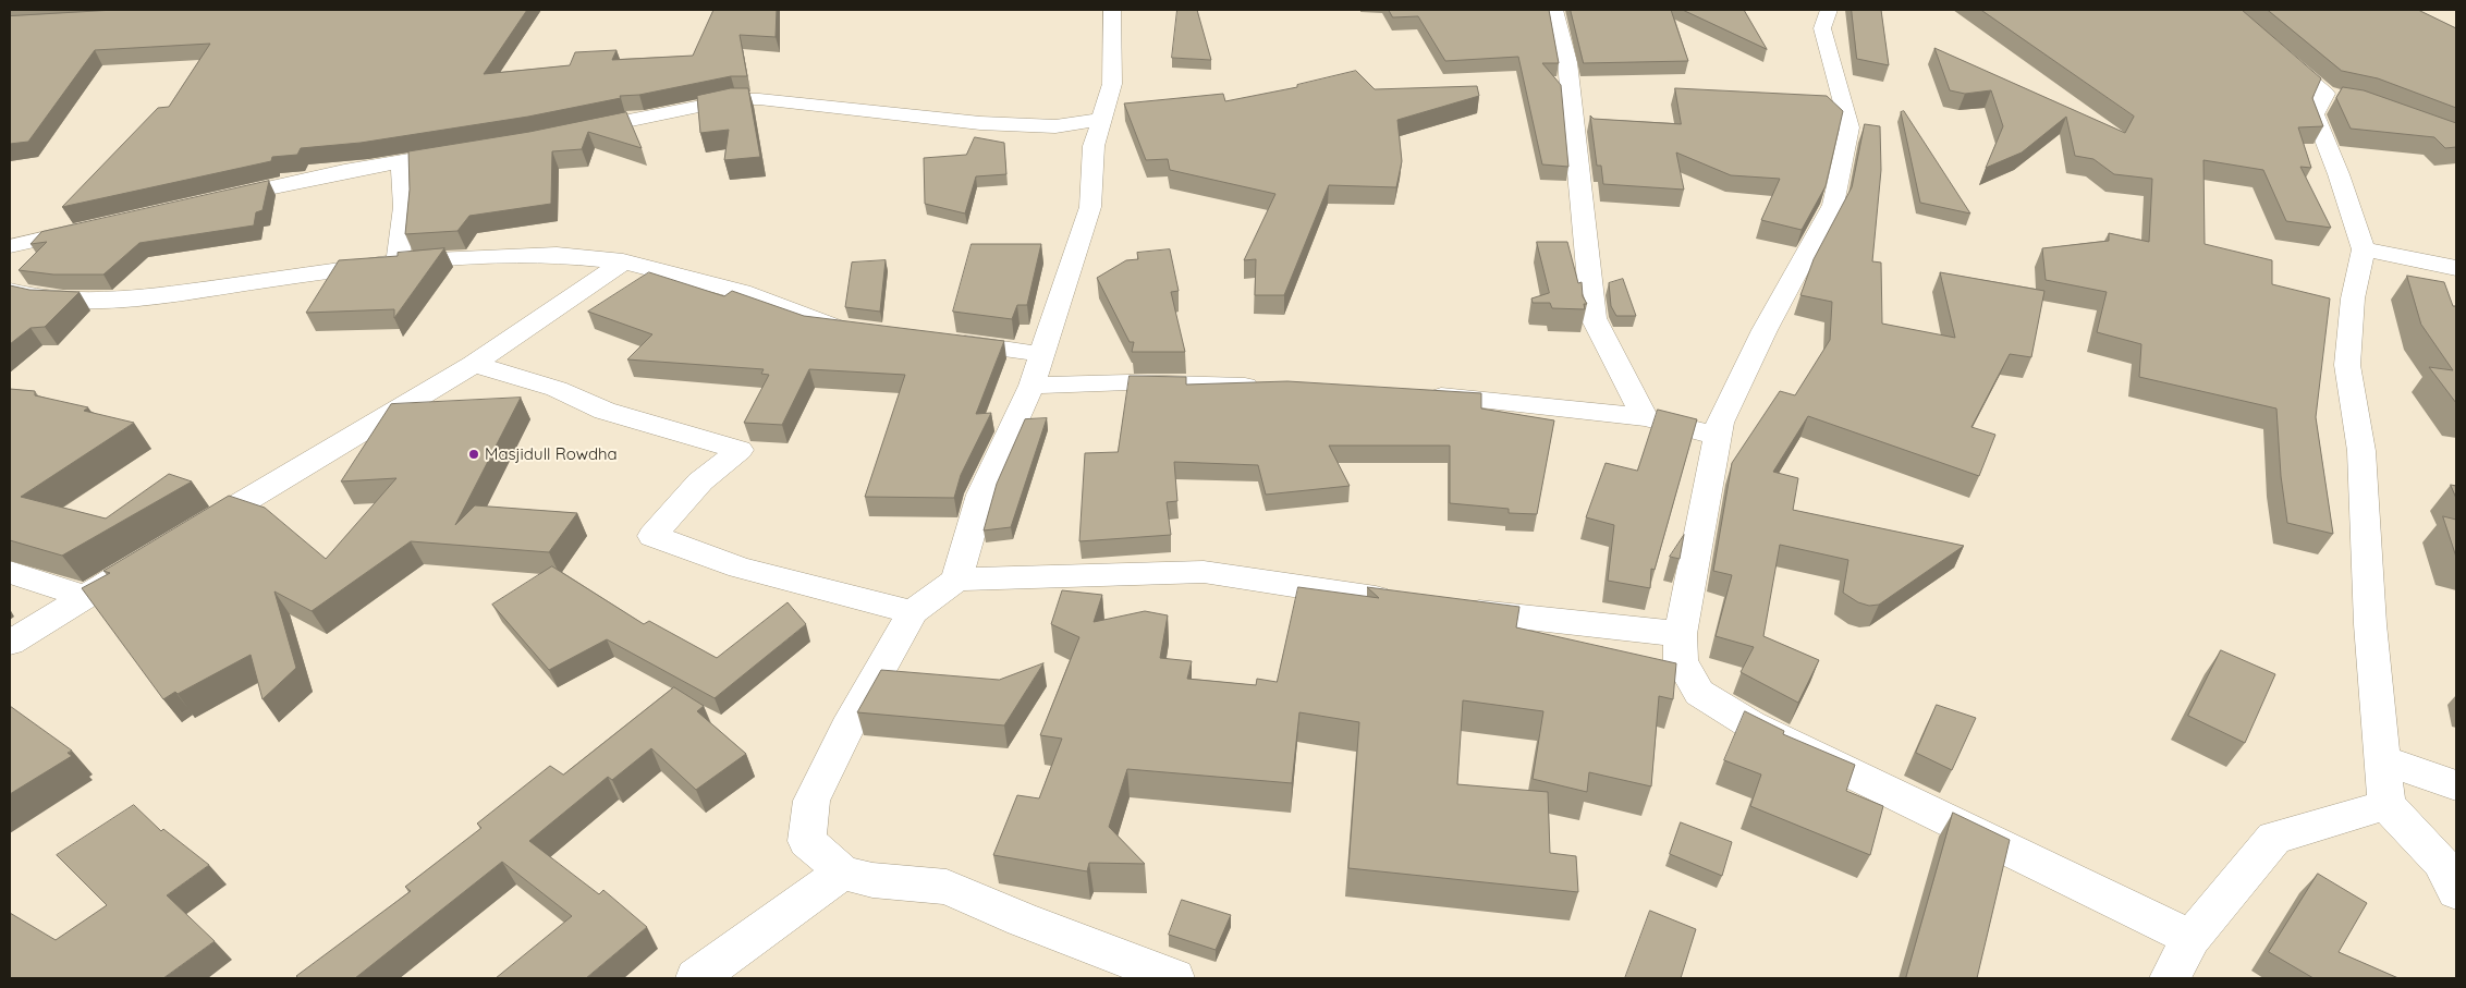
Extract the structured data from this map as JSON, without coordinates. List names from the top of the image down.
{
  "places": ["Masjidull Rowdha"]
}
